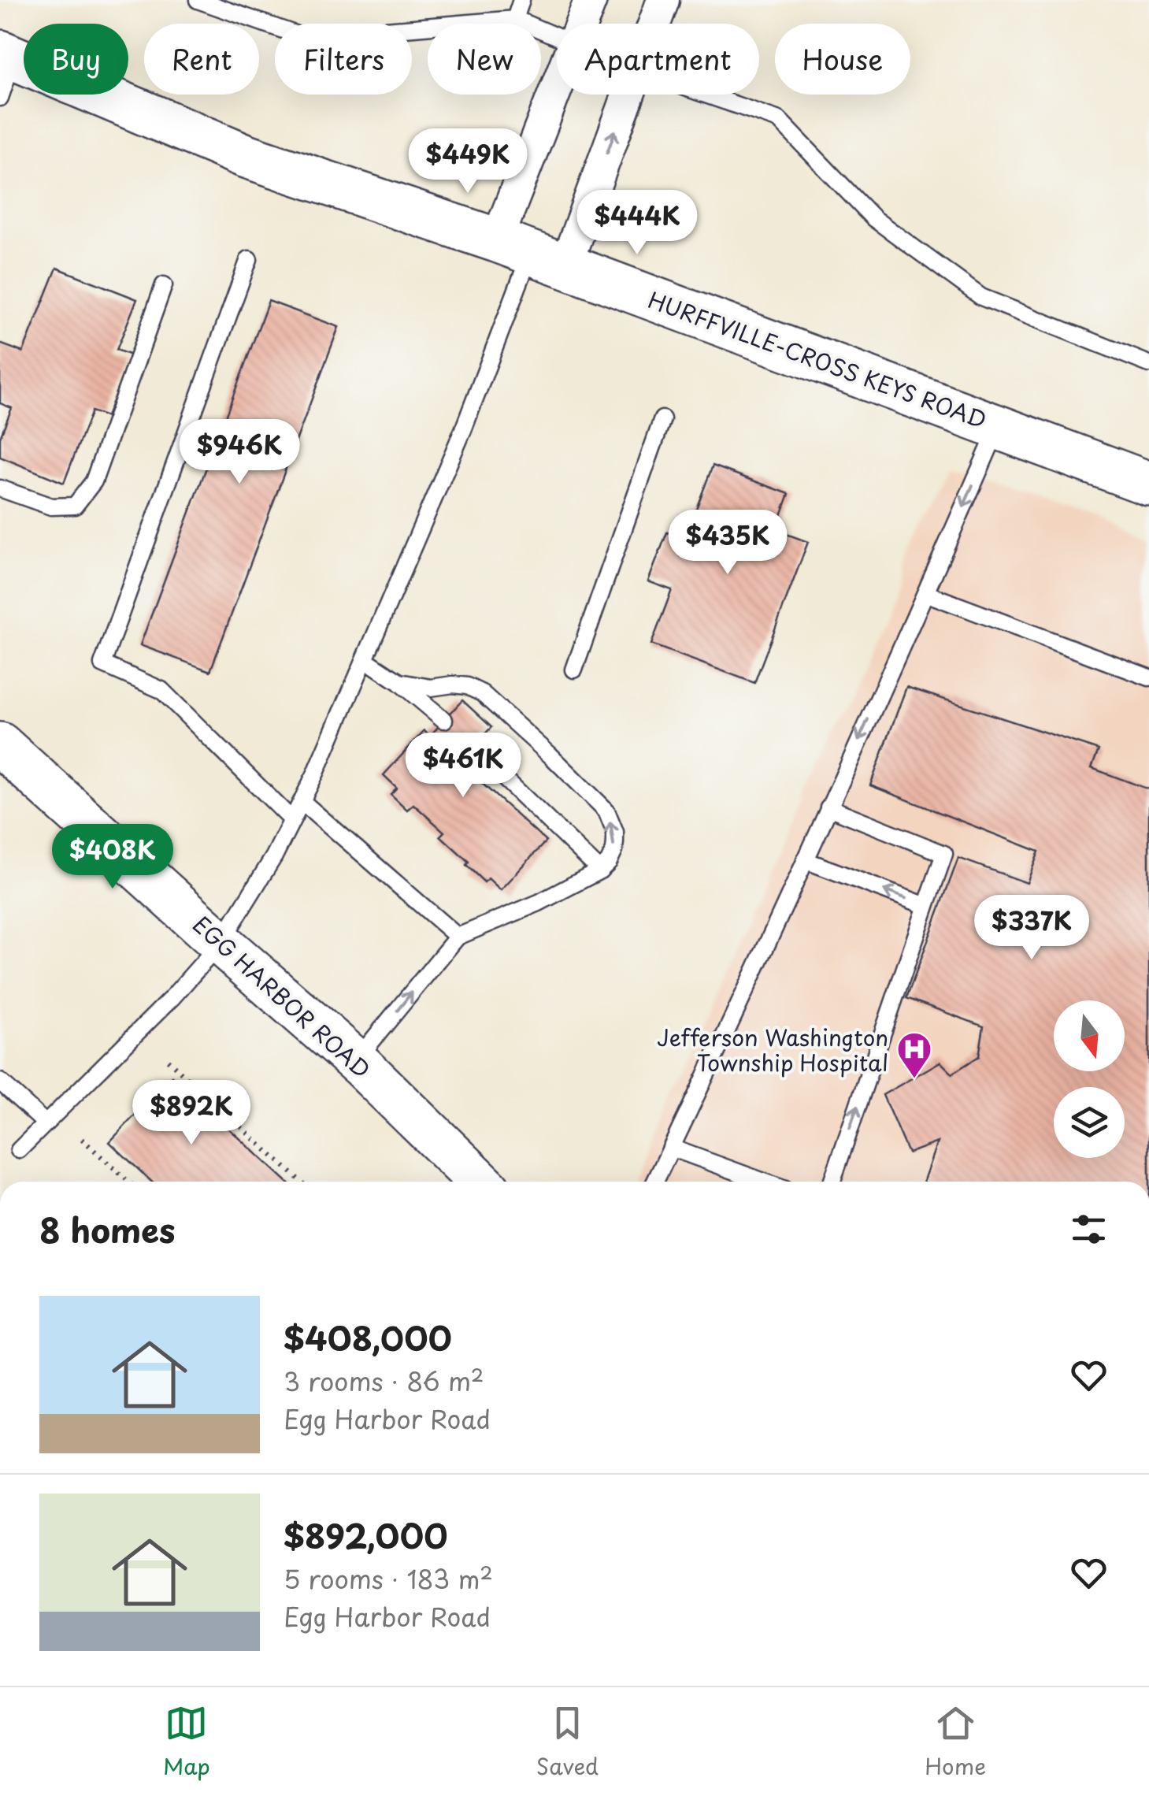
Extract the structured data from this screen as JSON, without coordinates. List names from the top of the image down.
{
  "streets": {
    "main road": ["HURFFVILLE-CROSS KEYS ROAD", "EGG HARBOR ROAD"]
  },
  "places": {
    "hospital": ["Jefferson Washington Township Hospital"]
  },
  "north": "bottom",
  "page": {
    "chip": [
      "Buy",
      "Rent",
      "Filters",
      "New",
      "Apartment",
      "House"
    ],
    "price": [
      "$449K",
      "$444K",
      "$946K",
      "$435K",
      "$461K",
      "$408K",
      "$337K",
      "$892K"
    ],
    "heading": "8 homes",
    "list": [
      {
        "name": "$408,000",
        "note": "3 rooms · 86 m² · Egg Harbor Road"
      },
      {
        "name": "$892,000",
        "note": "5 rooms · 183 m² · Egg Harbor Road"
      }
    ],
    "tabs": ["Map", "Saved", "Home"]
  }
}
